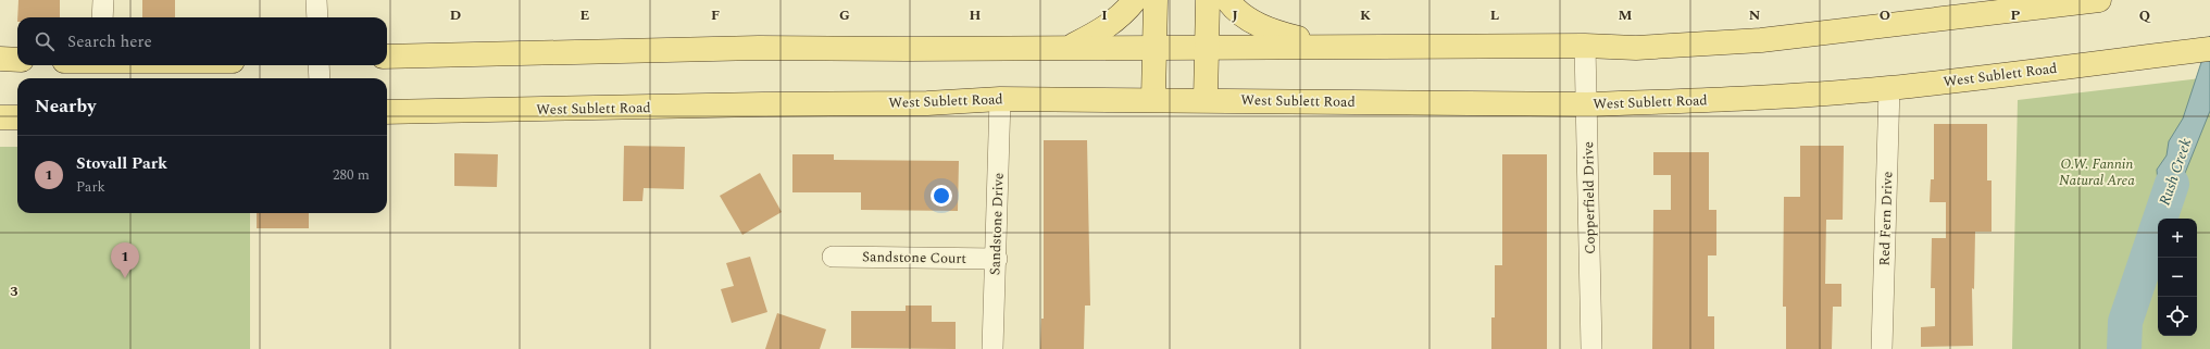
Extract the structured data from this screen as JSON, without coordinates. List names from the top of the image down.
{
  "streets": {
    "main road": ["West Sublett Road"],
    "street": [
      "Copperfield Drive",
      "Red Fern Drive",
      "Sandstone Drive",
      "Sandstone Court"
    ]
  },
  "crossings": [
    ["West Sublett Road", "Copperfield Drive"],
    ["West Sublett Road", "Red Fern Drive"],
    ["West Sublett Road", "Sandstone Drive"],
    ["Sandstone Drive", "Sandstone Court"]
  ],
  "water": ["Rush Creek"],
  "parks": ["O.W. Fannin Natural Area"],
  "page": {
    "search": "Search here",
    "heading": "Nearby",
    "list": [
      {
        "mark": "1",
        "name": "Stovall Park",
        "note": "Park",
        "value": "280 m"
      }
    ],
    "map_buttons": ["+", "−"],
    "pins": "1"
  },
  "grid": {
    "columns": [
      "D",
      "E",
      "F",
      "G",
      "H",
      "I",
      "J",
      "K",
      "L",
      "M",
      "N",
      "O",
      "P",
      "Q"
    ],
    "rows": ["3"]
  }
}
